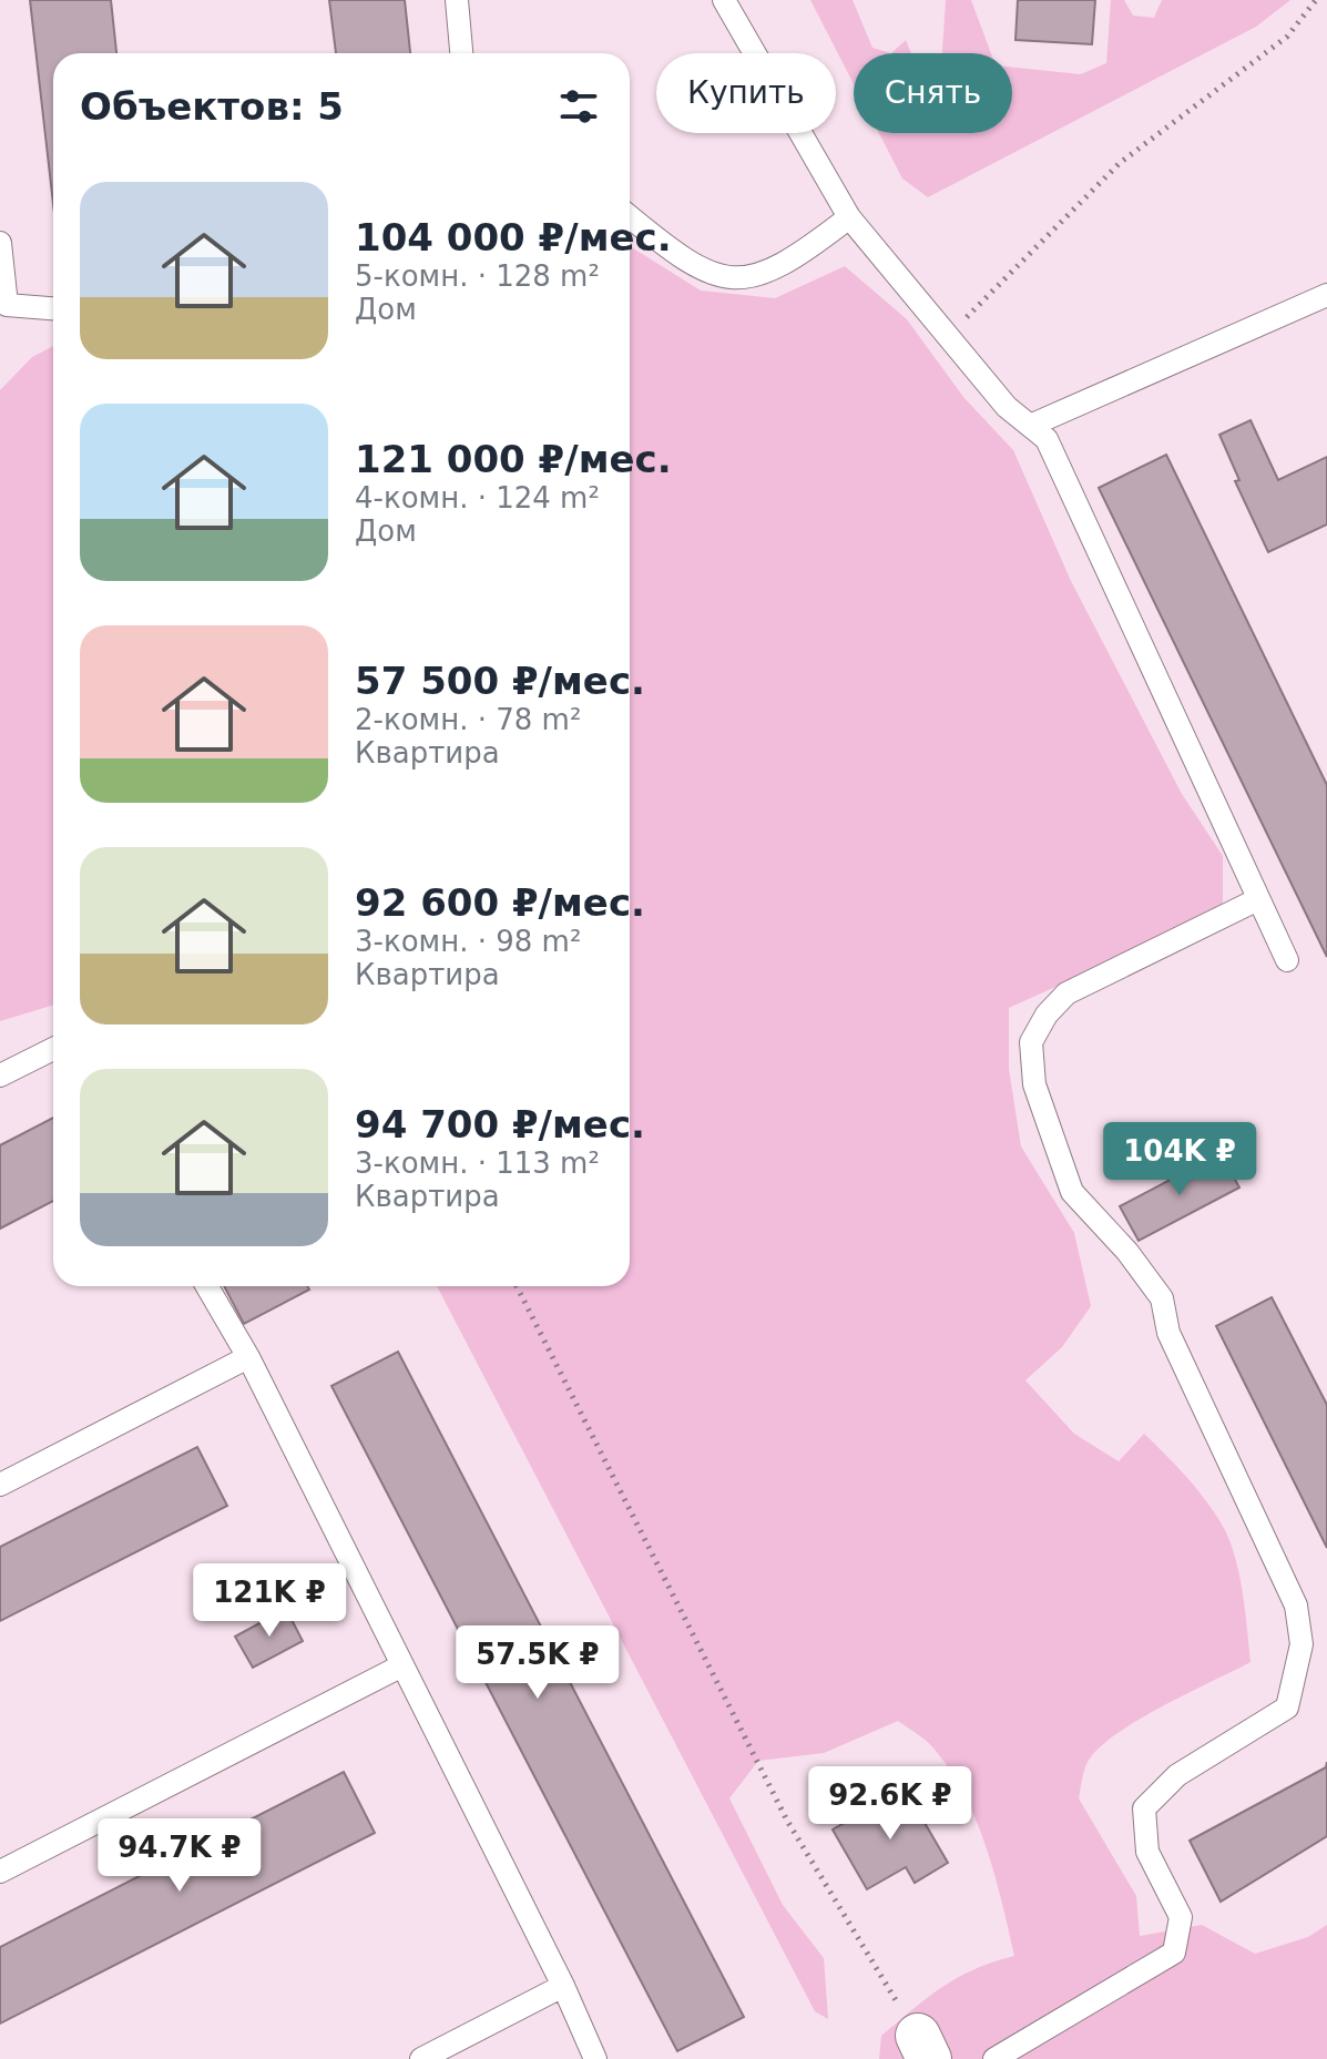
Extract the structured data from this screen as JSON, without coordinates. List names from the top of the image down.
{
  "page": {
    "chip": ["Купить", "Снять"],
    "heading": "Объектов: 5",
    "list": [
      {
        "name": "104 000 ₽/мес.",
        "note": "5-комн. · 128 m² · Дом"
      },
      {
        "name": "121 000 ₽/мес.",
        "note": "4-комн. · 124 m² · Дом"
      },
      {
        "name": "57 500 ₽/мес.",
        "note": "2-комн. · 78 m² · Квартира"
      },
      {
        "name": "92 600 ₽/мес.",
        "note": "3-комн. · 98 m² · Квартира"
      },
      {
        "name": "94 700 ₽/мес.",
        "note": "3-комн. · 113 m² · Квартира"
      }
    ],
    "price": [
      "104K ₽",
      "121K ₽",
      "57.5K ₽",
      "92.6K ₽",
      "94.7K ₽"
    ]
  }
}
